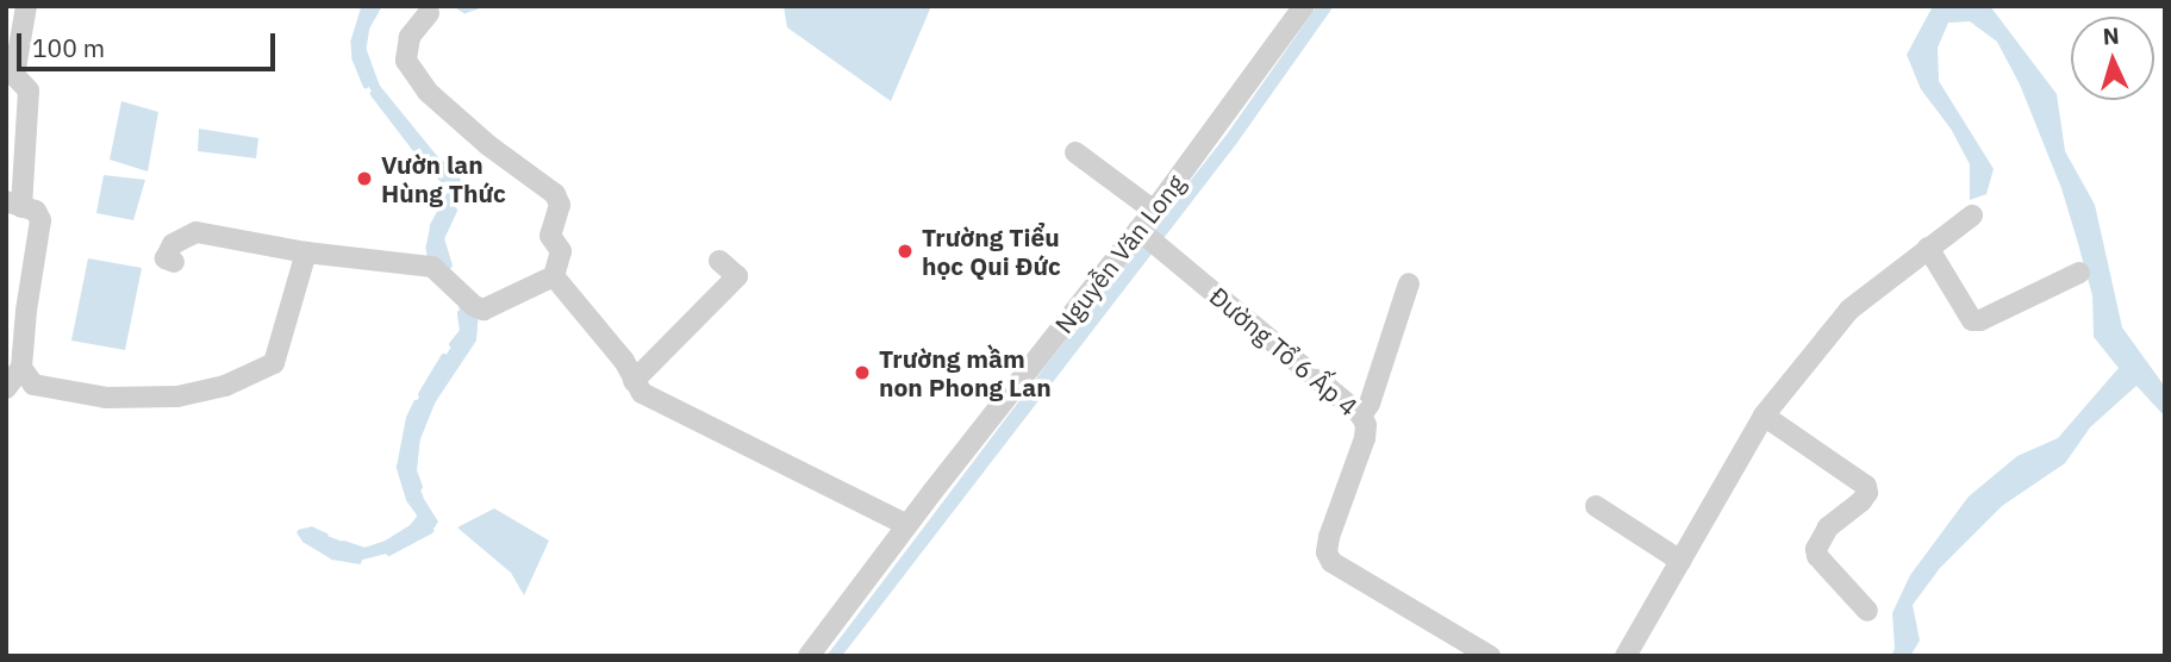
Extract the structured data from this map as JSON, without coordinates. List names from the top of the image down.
{
  "streets": {
    "street": ["Nguyễn Văn Long", "Đường Tổ 6 Ấp 4"]
  },
  "crossings": [
    ["Nguyễn Văn Long", "Đường Tổ 6 Ấp 4"]
  ],
  "places": ["Vườn lan Hùng Thức", "Trường Tiểu học Qui Đức", "Trường mầm non Phong Lan"],
  "scale_bar": "100 m",
  "north": "top"
}
